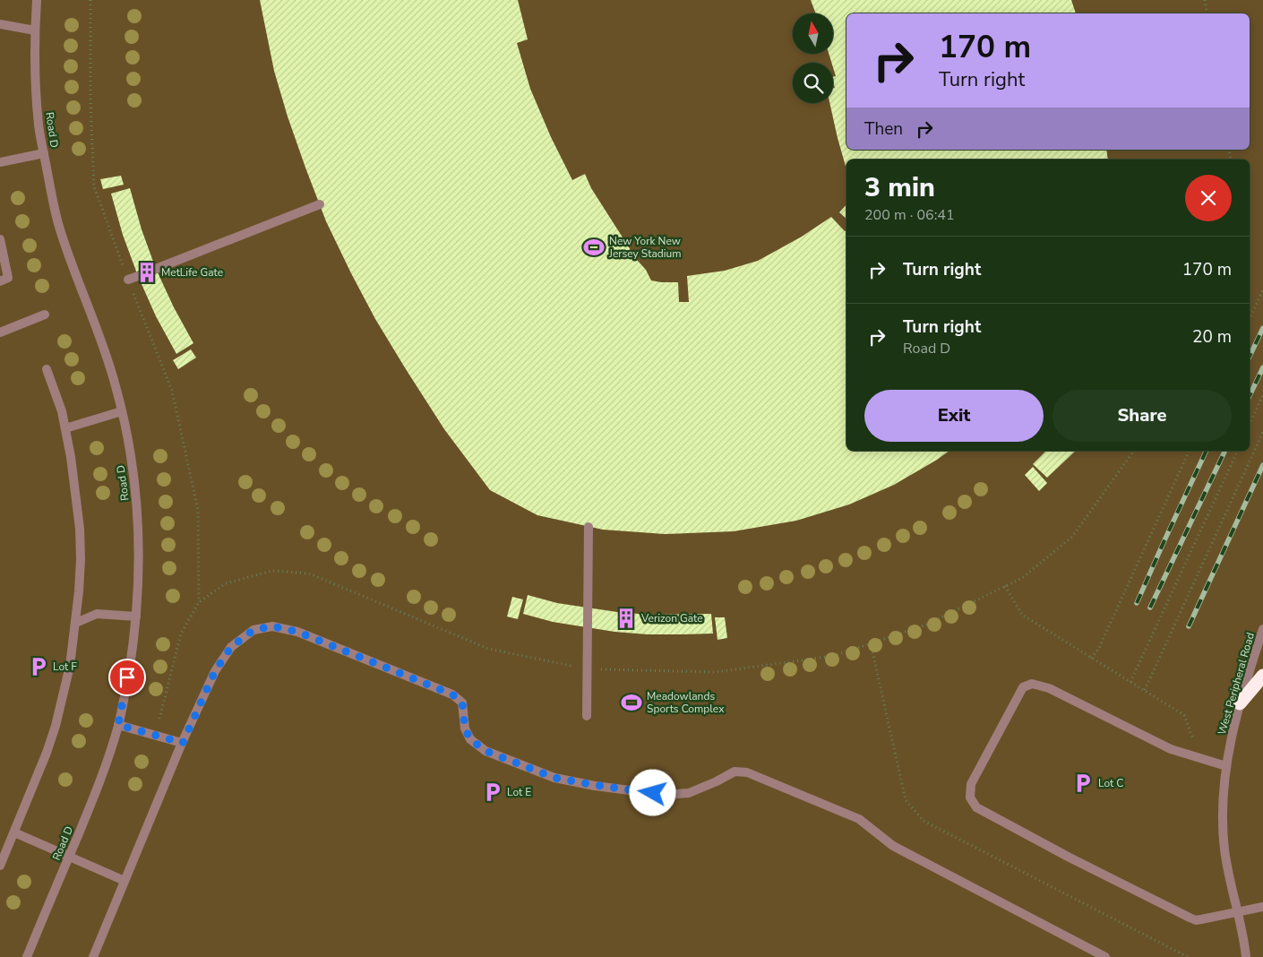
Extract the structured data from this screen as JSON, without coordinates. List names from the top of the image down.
{
  "streets": {
    "street": ["Road D", "West Peripheral Road"]
  },
  "places": {
    "sports": ["New York New Jersey Stadium", "Meadowlands Sports Complex"],
    "building": ["MetLife Gate", "Verizon Gate"],
    "parking": ["Lot F", "Lot C", "Lot E"]
  },
  "north": "top",
  "page": {
    "turn": ["170 m", "Turn right"],
    "then": "Then",
    "heading": ["3 min", "200 m · 06:41"],
    "list": [
      {
        "name": "Turn right",
        "value": "170 m"
      },
      {
        "name": "Turn right",
        "note": "Road D",
        "value": "20 m"
      }
    ],
    "buttons": ["Exit", "Share"]
  }
}
